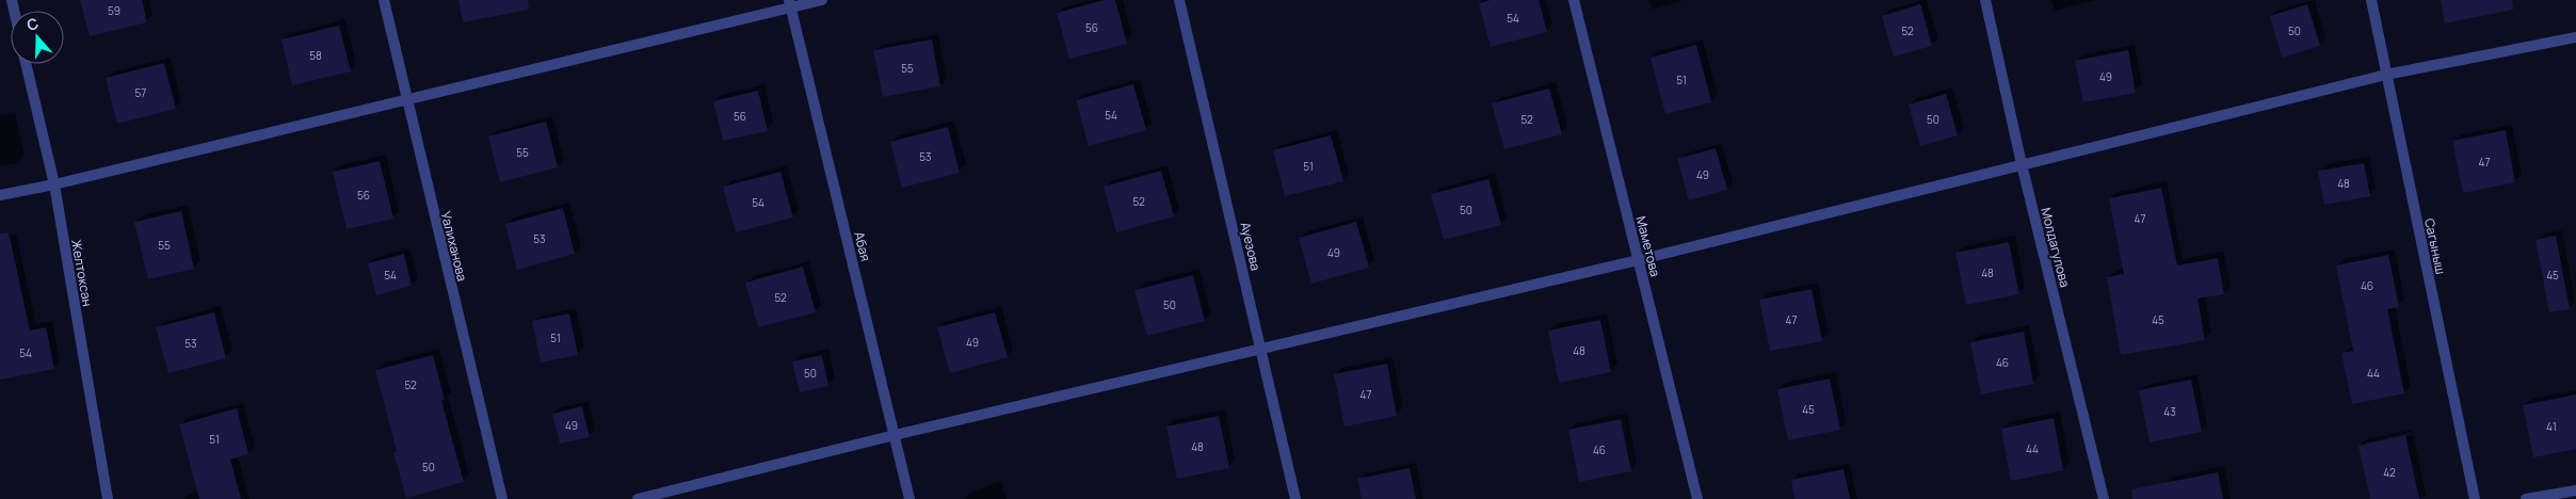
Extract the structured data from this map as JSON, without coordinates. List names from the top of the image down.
{
  "streets": {
    "street": [
      "Уалиханова",
      "Абая",
      "Ауезова",
      "Маметова",
      "Сагыныш",
      "Молдагулова",
      "Желтоксан"
    ]
  },
  "house_numbers": [
    "59",
    "54",
    "56",
    "52",
    "50",
    "58",
    "55",
    "49",
    "51",
    "57",
    "54",
    "56",
    "52",
    "50",
    "55",
    "53",
    "47",
    "51",
    "49",
    "48",
    "56",
    "52",
    "54",
    "50",
    "47",
    "53",
    "55",
    "49",
    "48",
    "54",
    "45",
    "46",
    "52",
    "50",
    "47",
    "45",
    "51",
    "49",
    "53",
    "48",
    "54",
    "46",
    "50",
    "44",
    "52",
    "47",
    "45",
    "43",
    "49",
    "41",
    "51",
    "48",
    "44",
    "46",
    "50",
    "42"
  ],
  "north": "top"
}
